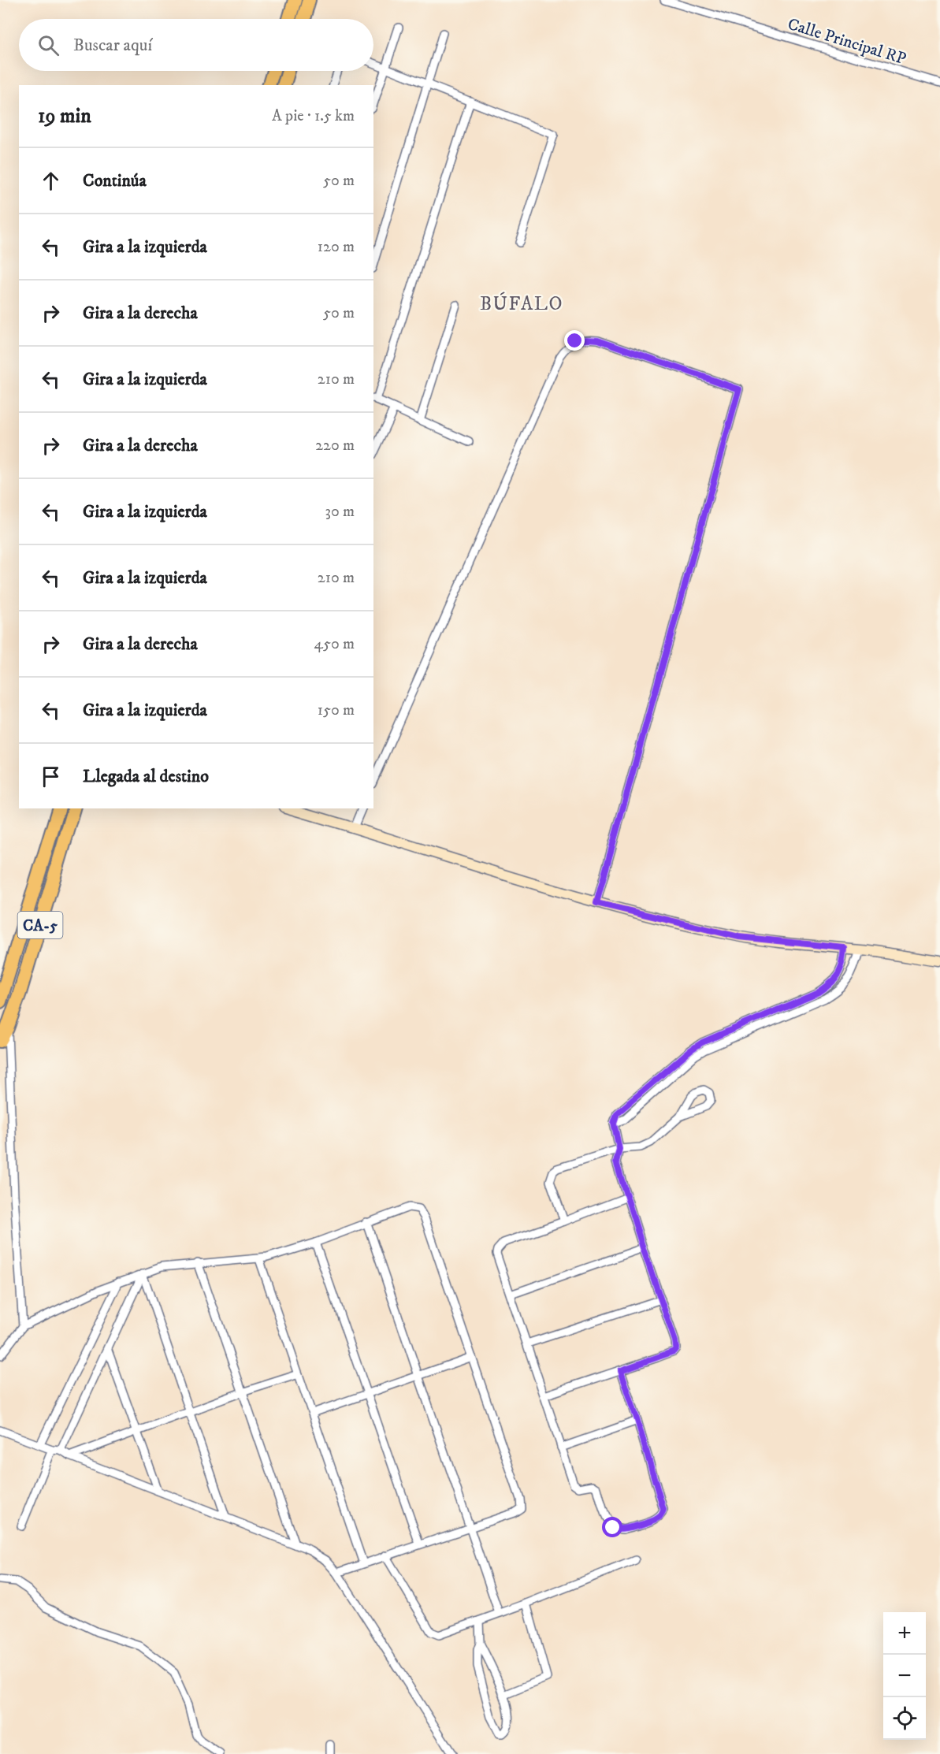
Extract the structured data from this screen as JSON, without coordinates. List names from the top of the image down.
{
  "streets": {
    "highway": ["CA-5"],
    "street": ["Calle Principal RP"]
  },
  "districts": ["BÚFALO"],
  "page": {
    "search": "Buscar aquí",
    "heading": ["19 min", "A pie · 1.5 km"],
    "list": [
      ["Continúa", "50 m"],
      ["Gira a la izquierda", "120 m"],
      ["Gira a la derecha", "50 m"],
      ["Gira a la izquierda", "210 m"],
      ["Gira a la derecha", "220 m"],
      ["Gira a la izquierda", "30 m"],
      ["Gira a la izquierda", "210 m"],
      ["Gira a la derecha", "450 m"],
      ["Gira a la izquierda", "150 m"],
      "Llegada al destino"
    ],
    "map_buttons": ["+", "−"]
  }
}
